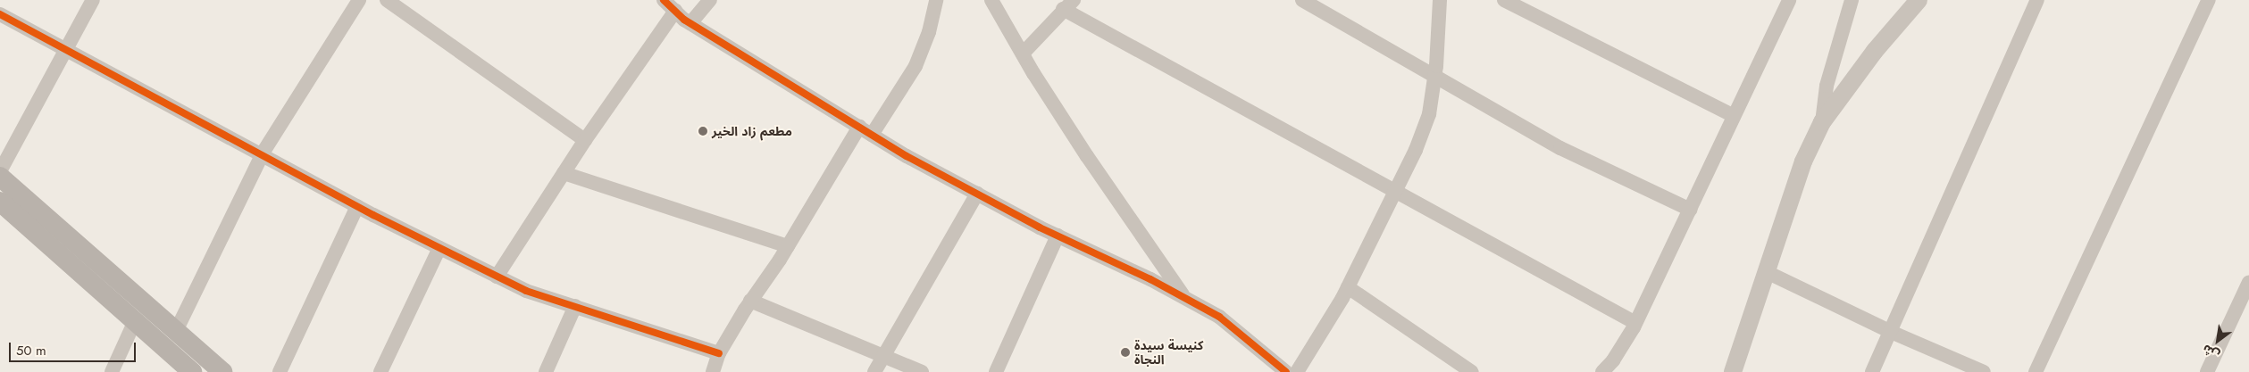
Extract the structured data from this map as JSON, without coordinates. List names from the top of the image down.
{
  "places": ["مطعم زاد الخير", "كنيسة سيدة النجاة"],
  "scale_bar": "50 m",
  "north": "bottom left"
}
